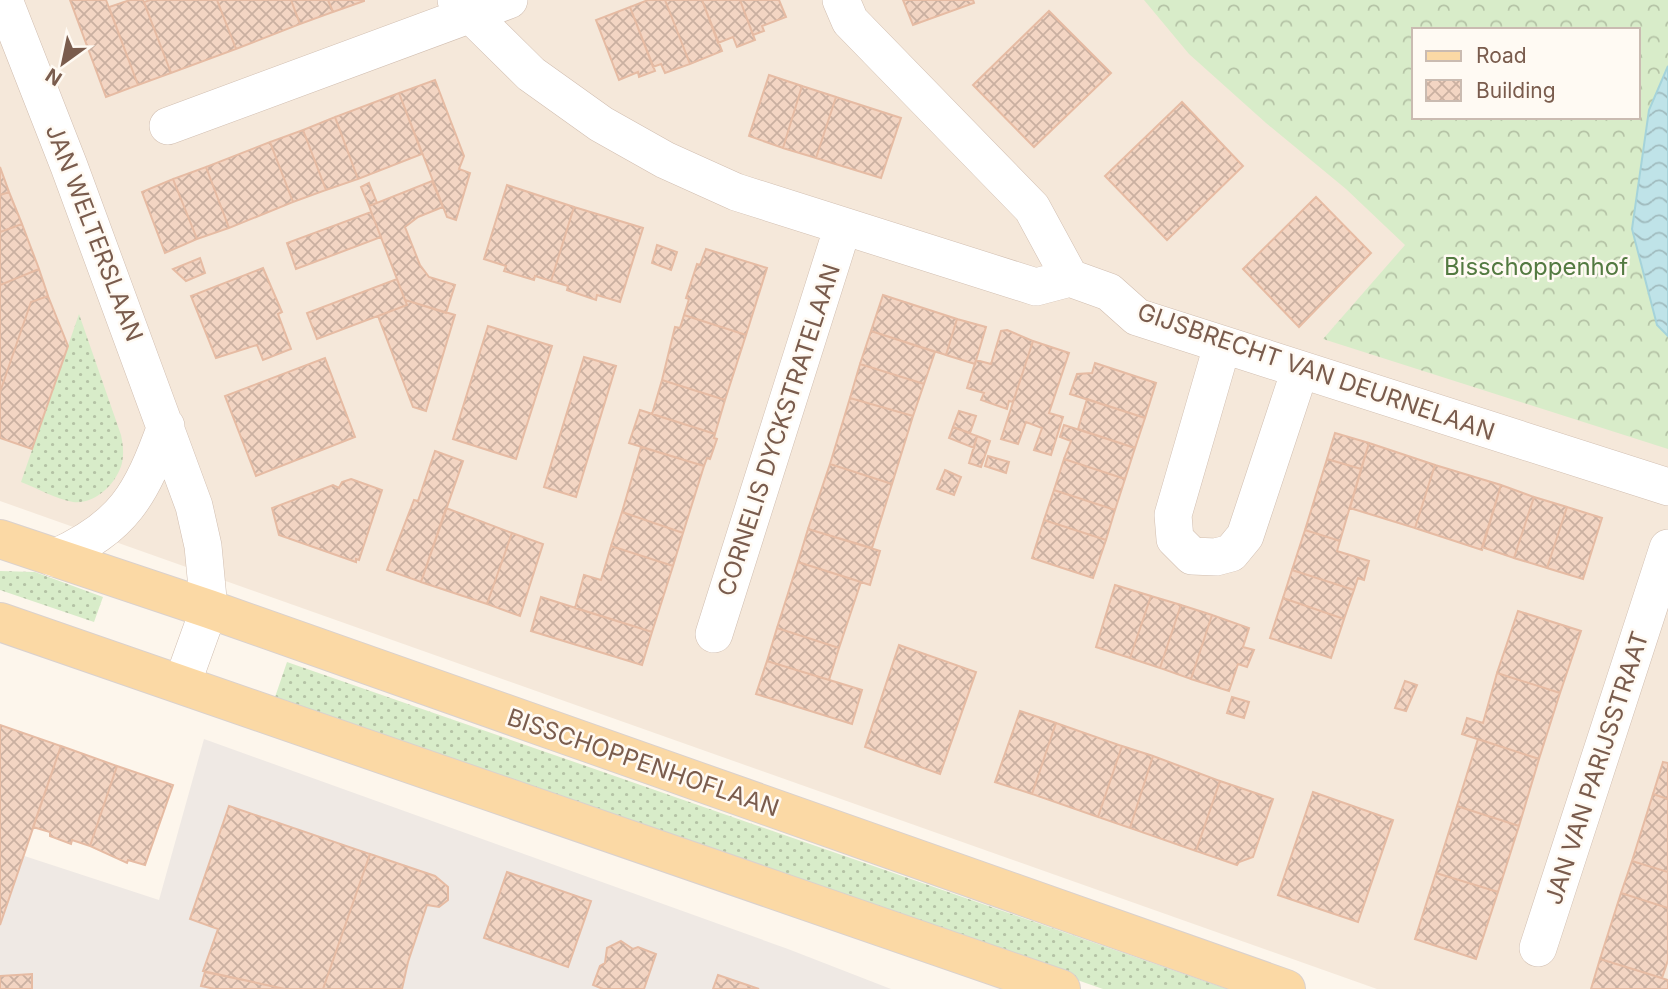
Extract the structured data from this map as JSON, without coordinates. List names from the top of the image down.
{
  "streets": {
    "main road": ["BISSCHOPPENHOFLAAN"],
    "street": [
      "JAN WELTERSLAAN",
      "GIJSBRECHT VAN DEURNELAAN",
      "CORNELIS DYCKSTRATELAAN",
      "JAN VAN PARIJSSTRAAT"
    ]
  },
  "crossings": [
    ["JAN WELTERSLAAN", "BISSCHOPPENHOFLAAN"]
  ],
  "parks": ["Bisschoppenhof"],
  "legend": ["Road", "Building"],
  "north": "bottom left"
}
